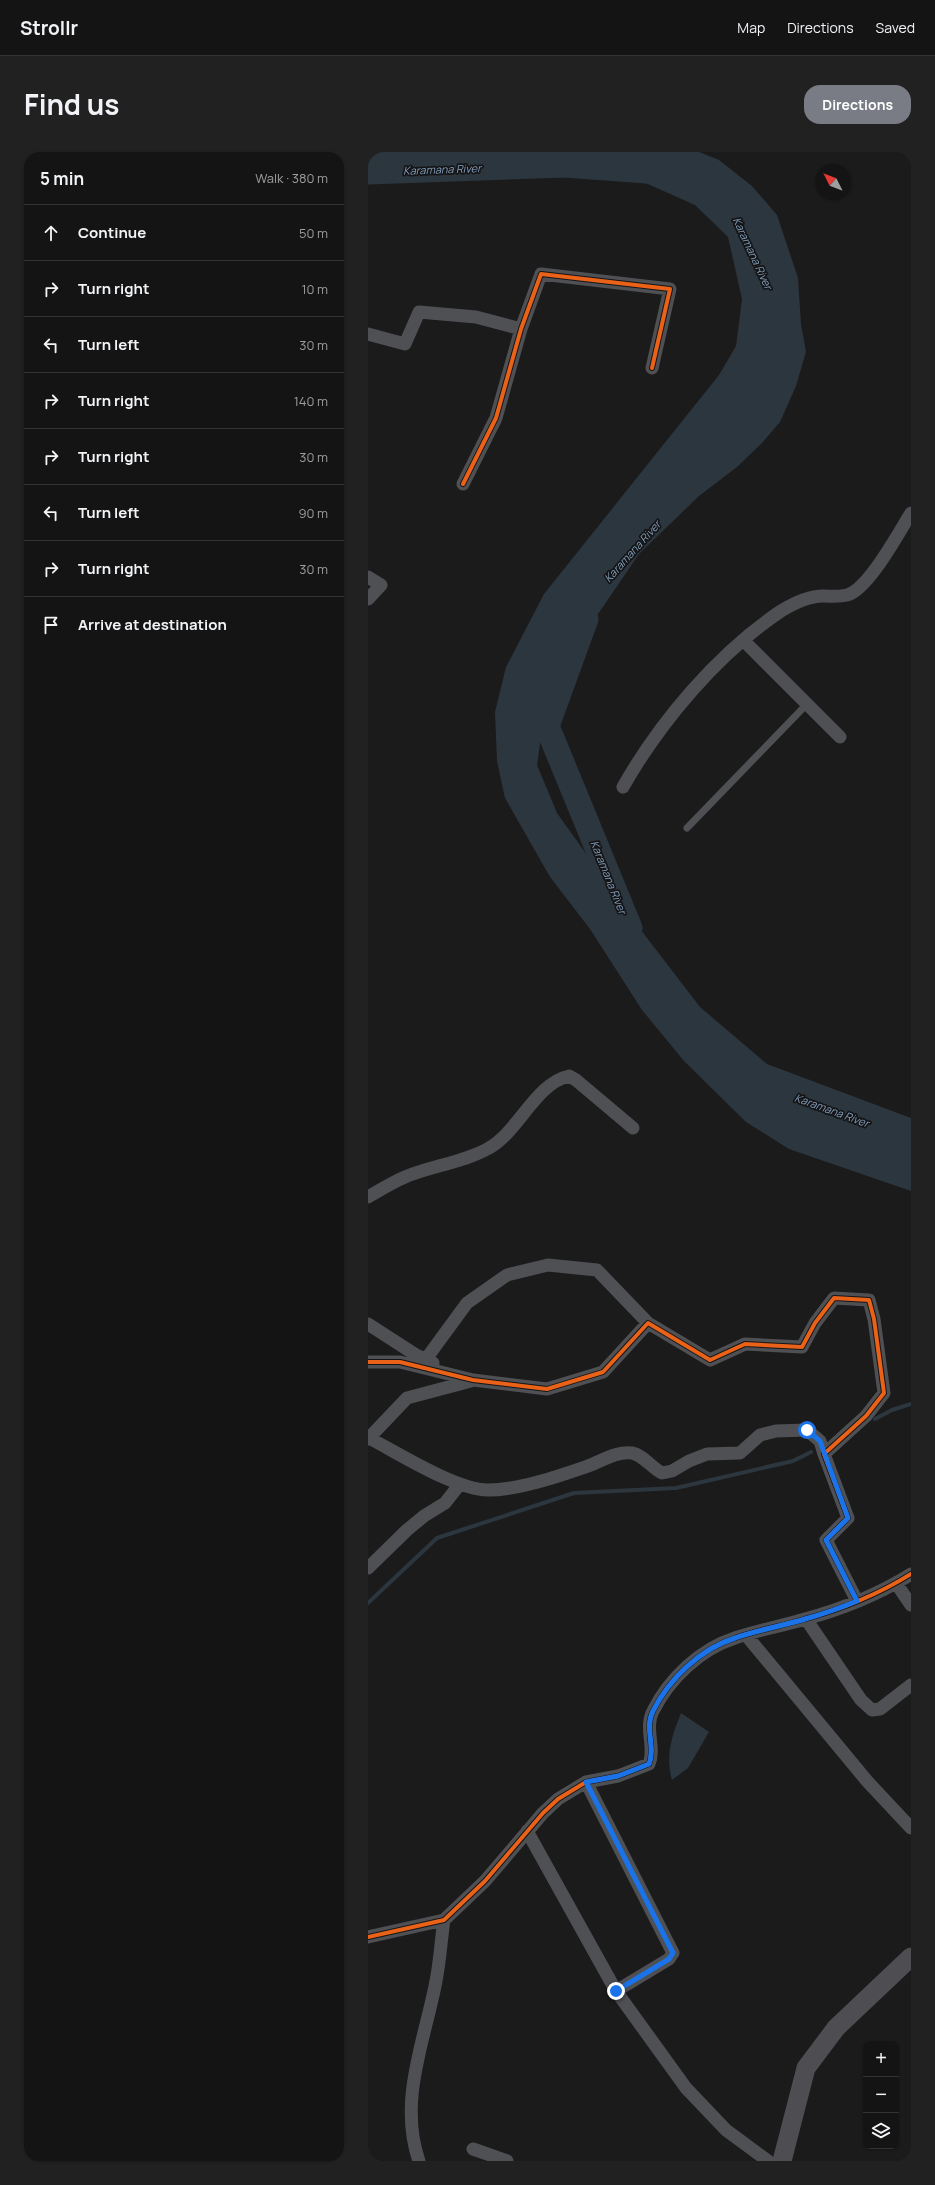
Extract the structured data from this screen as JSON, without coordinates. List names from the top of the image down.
{
  "water": ["Karamana River"],
  "north": "top left",
  "page": {
    "header": "Strollr",
    "nav": ["Map", "Directions", "Saved"],
    "title": "Find us",
    "buttons": "Directions",
    "heading": ["5 min", "Walk · 380 m"],
    "list": [
      ["Continue", "50 m"],
      ["Turn right", "10 m"],
      ["Turn left", "30 m"],
      ["Turn right", "140 m"],
      ["Turn right", "30 m"],
      ["Turn left", "90 m"],
      ["Turn right", "30 m"],
      "Arrive at destination"
    ],
    "map_buttons": ["+", "−"]
  }
}
